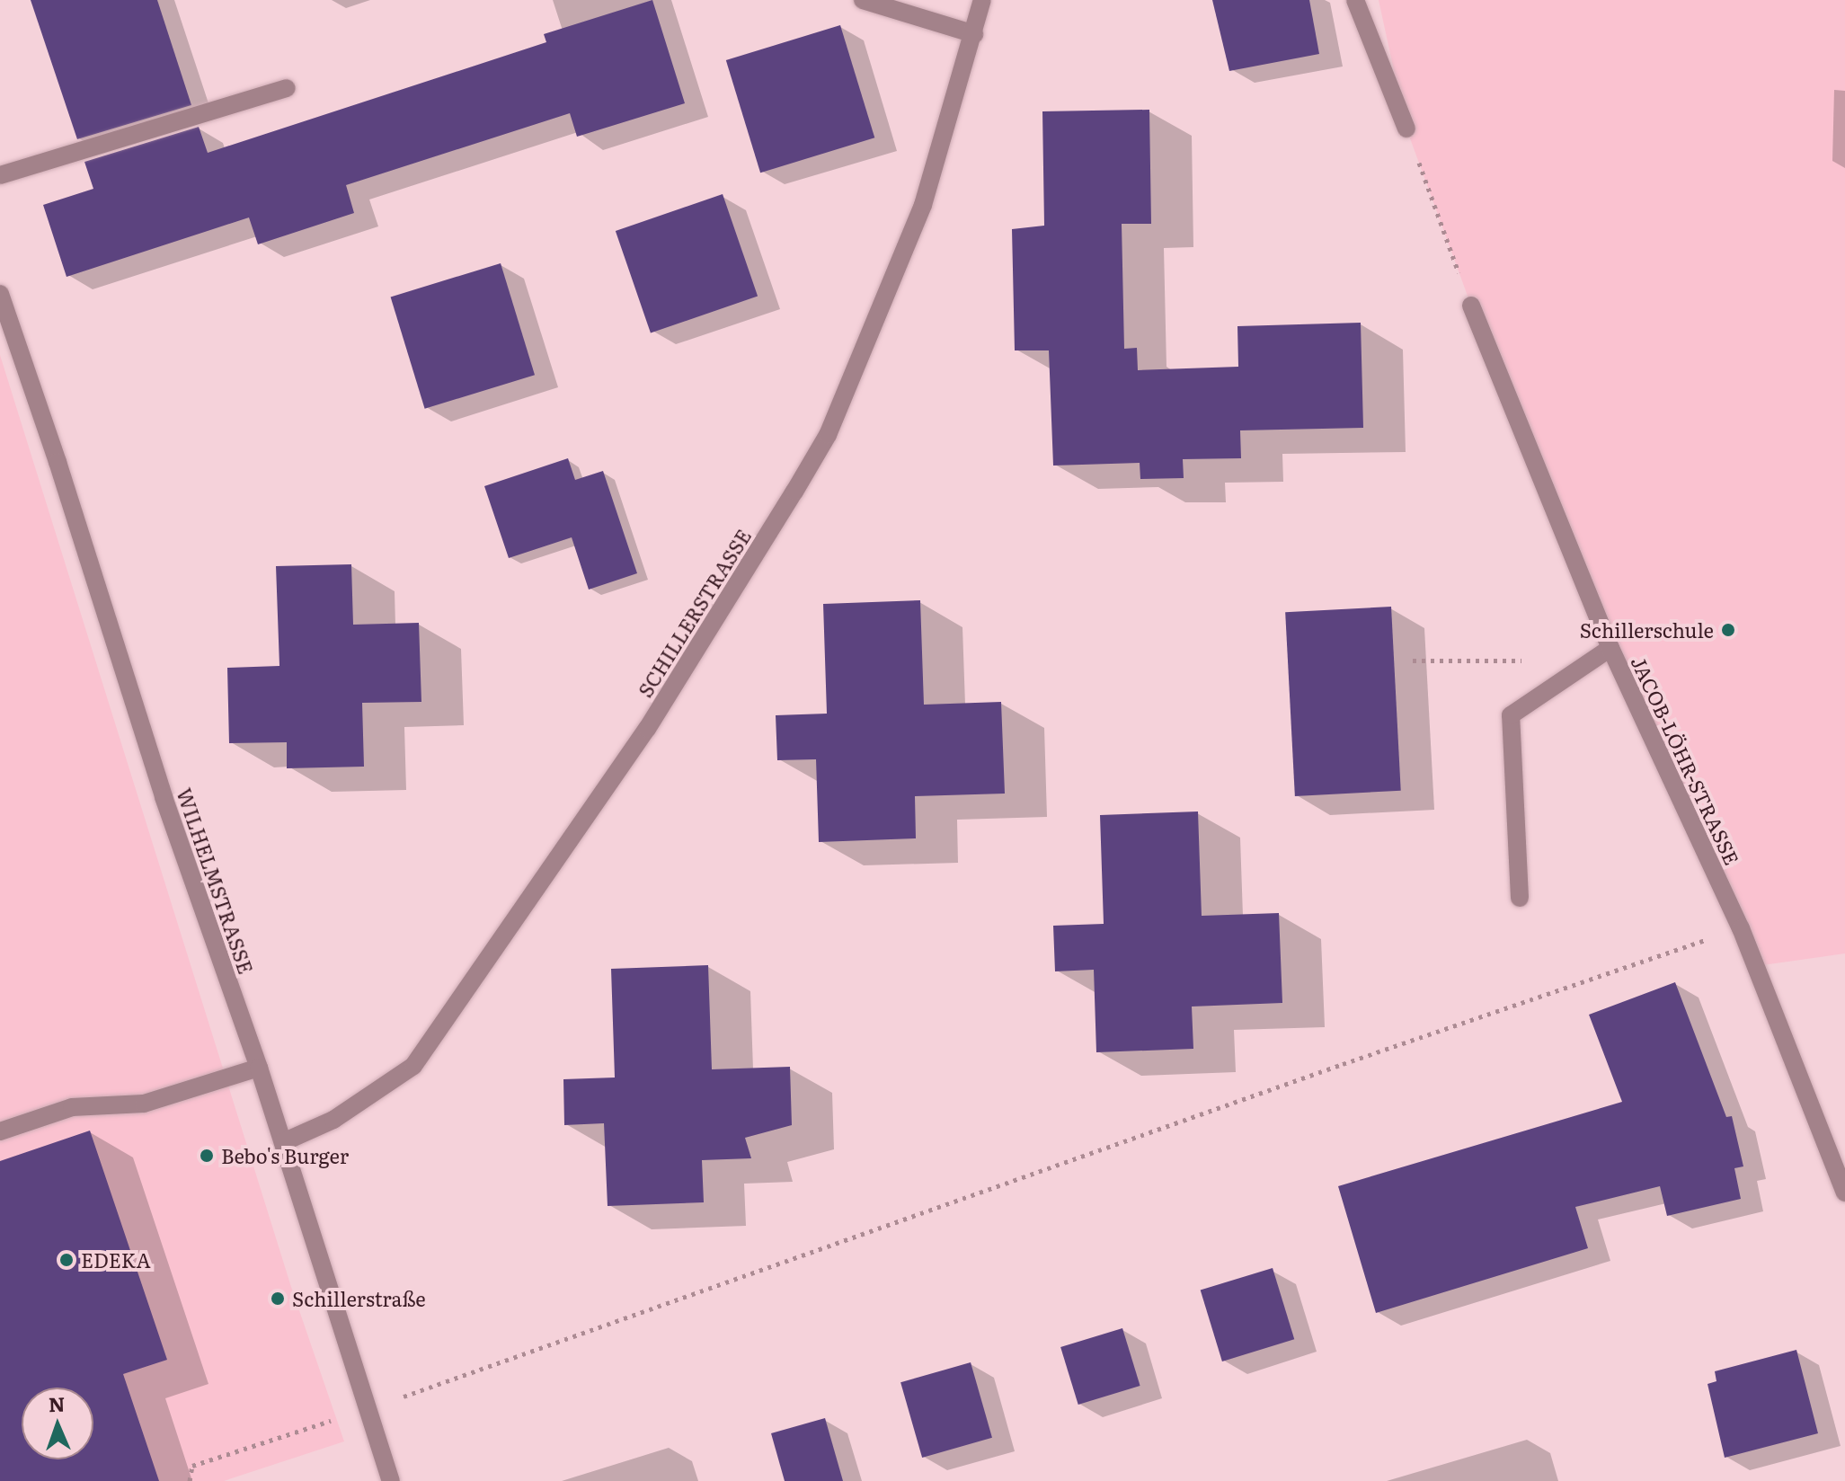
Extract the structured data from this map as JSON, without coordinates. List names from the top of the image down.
{
  "streets": {
    "street": ["SCHILLERSTRASSE", "JACOB-LÖHR-STRASSE", "WILHELMSTRASSE"]
  },
  "crossings": [
    ["SCHILLERSTRASSE", "WILHELMSTRASSE"]
  ],
  "places": [
    "Schillerschule",
    "Bebo's Burger",
    "EDEKA",
    "Schillerstraße"
  ],
  "north": "top"
}
